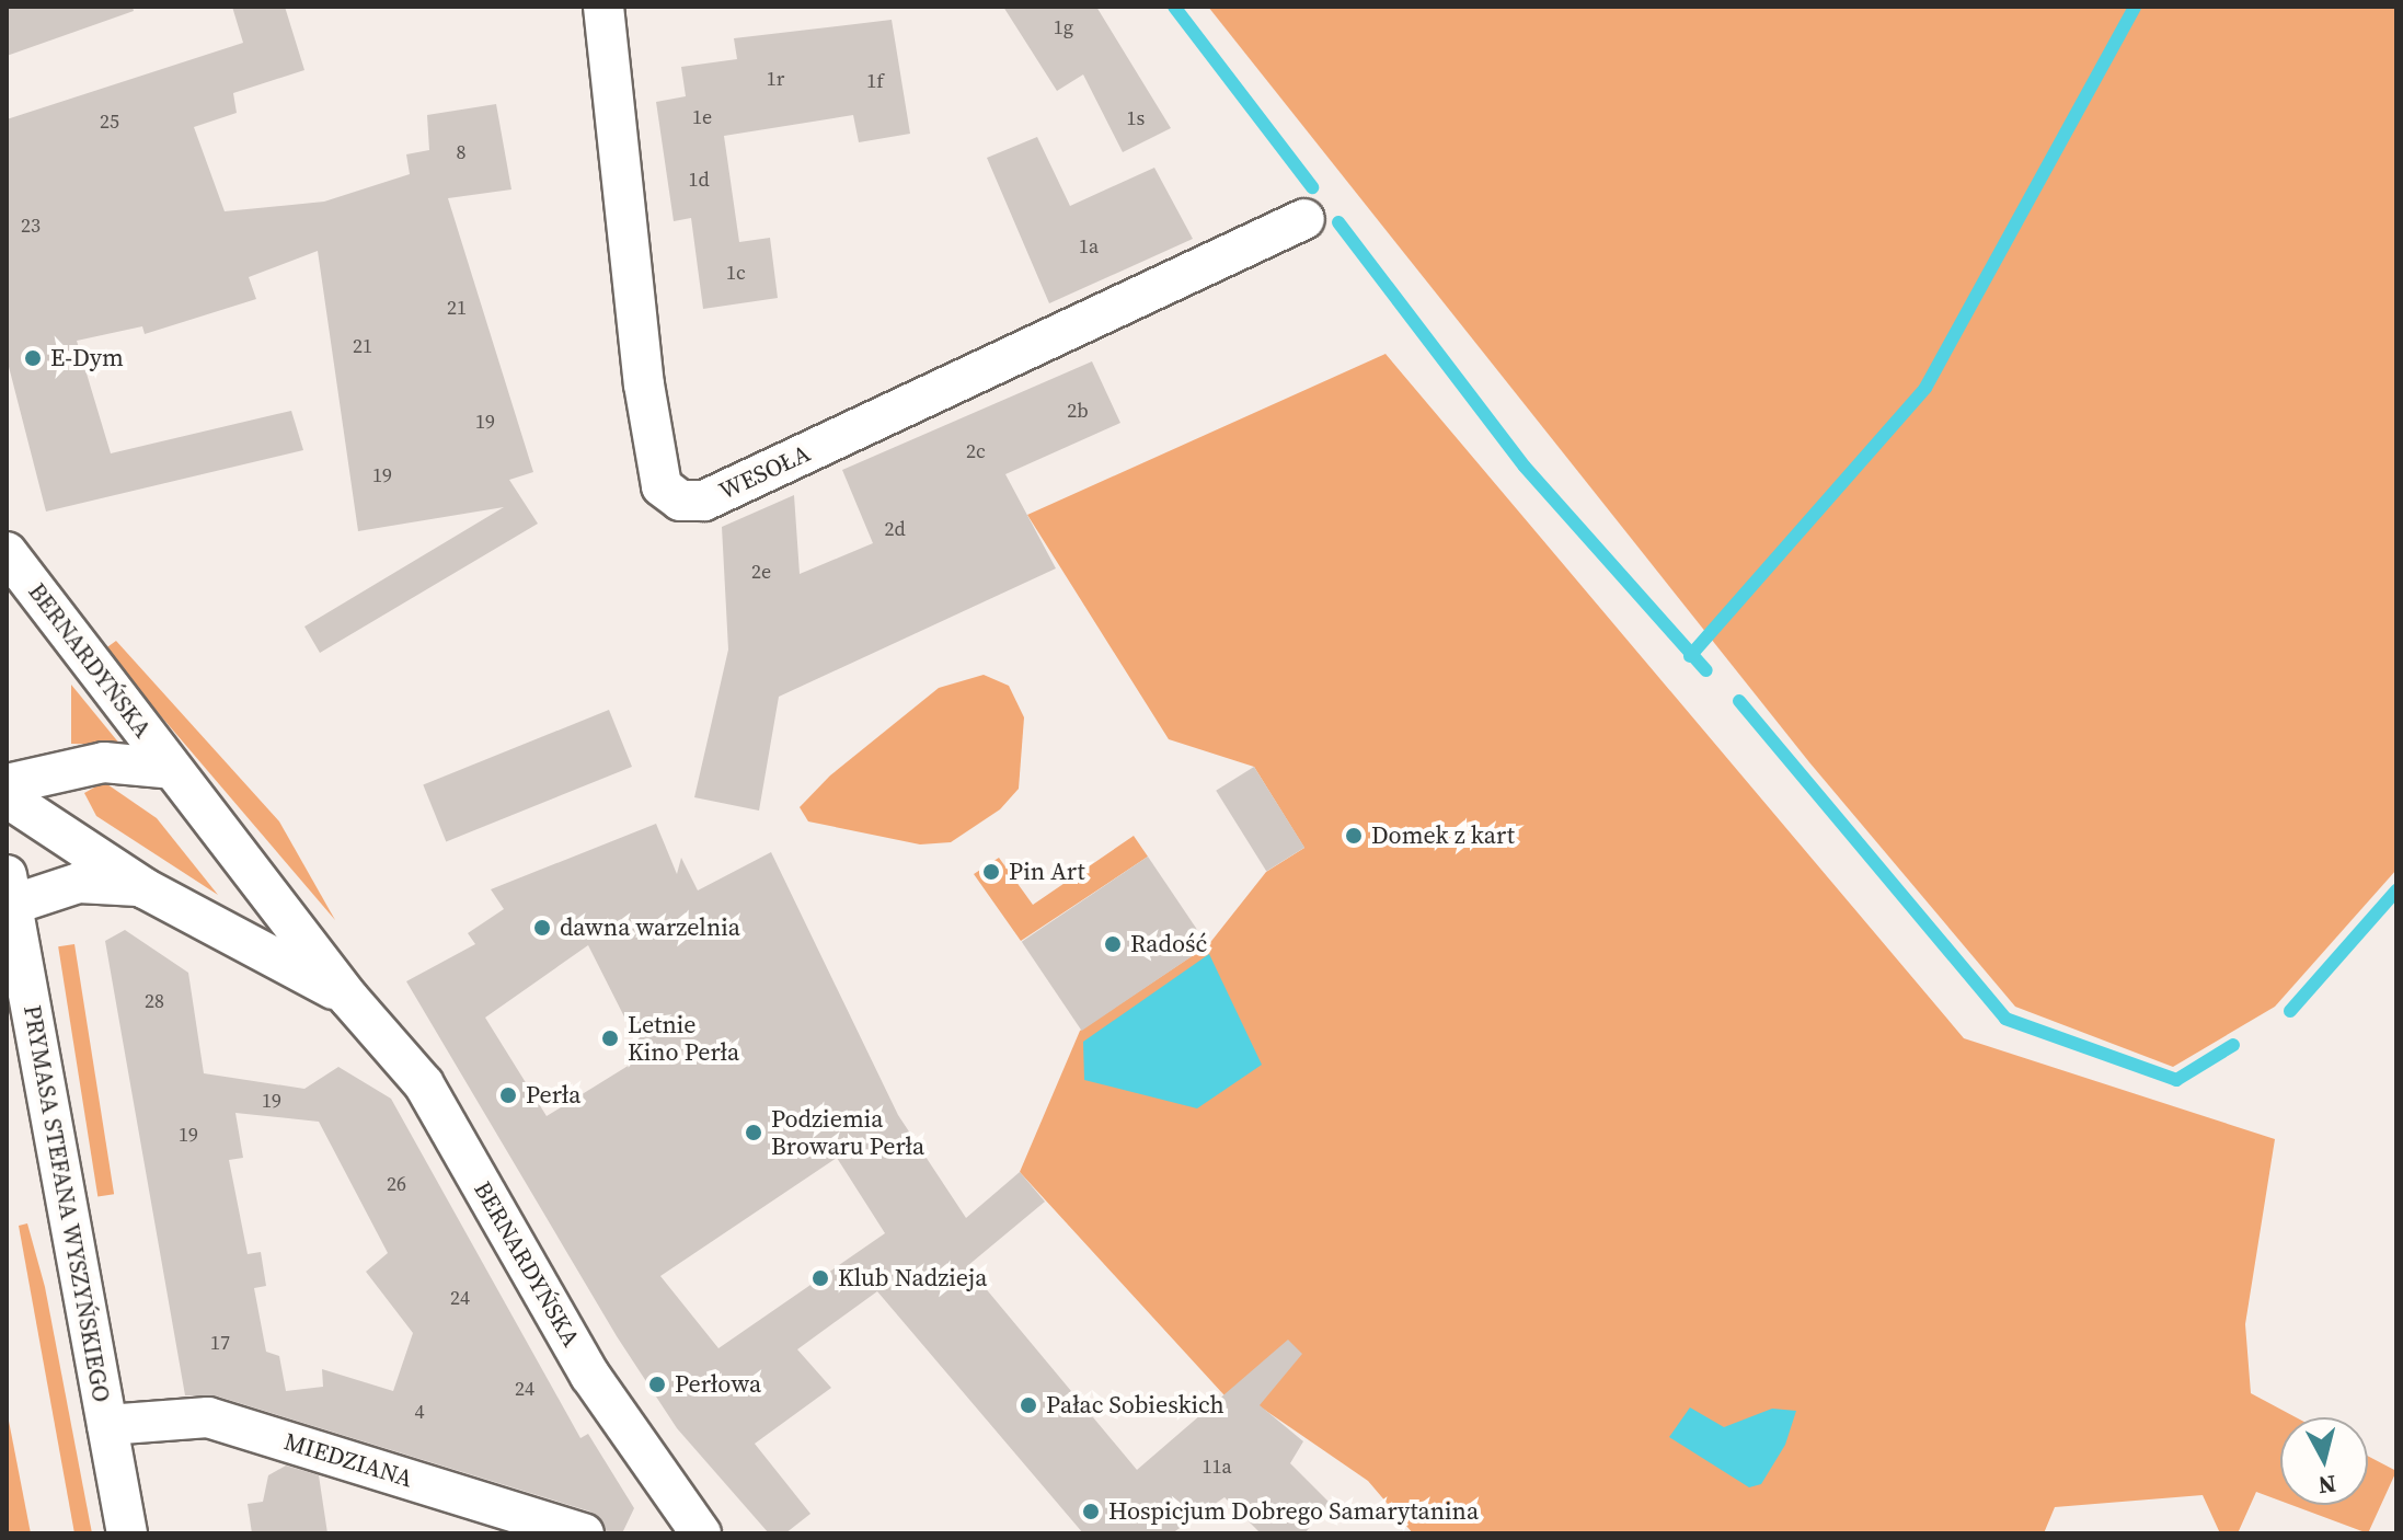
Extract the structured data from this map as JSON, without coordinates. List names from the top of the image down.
{
  "streets": {
    "street": [
      "WESOŁA",
      "BERNARDYŃSKA",
      "PRYMASA STEFANA WYSZYŃSKIEGO",
      "MIEDZIANA"
    ]
  },
  "crossings": [
    ["BERNARDYŃSKA", "PRYMASA STEFANA WYSZYŃSKIEGO"],
    ["PRYMASA STEFANA WYSZYŃSKIEGO", "MIEDZIANA"]
  ],
  "places": [
    "E-Dym",
    "Domek z kart",
    "Pin Art",
    "dawna warzelnia",
    "Radość",
    "Letnie Kino Perła",
    "Perła",
    "Podziemia Browaru Perła",
    "Klub Nadzieja",
    "Perłowa",
    "Pałac Sobieskich",
    "Hospicjum Dobrego Samarytanina"
  ],
  "house_numbers": [
    "1g",
    "1r",
    "1f",
    "1e",
    "1s",
    "25",
    "8",
    "1d",
    "23",
    "1a",
    "1c",
    "21",
    "21",
    "2b",
    "19",
    "2c",
    "19",
    "2d",
    "2e",
    "28",
    "19",
    "19",
    "26",
    "24",
    "17",
    "24",
    "4",
    "11a"
  ],
  "north": "bottom"
}
